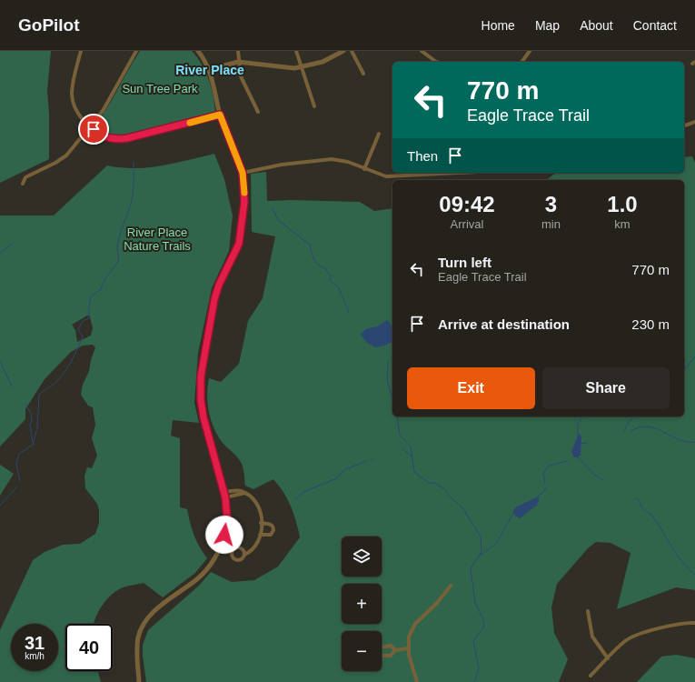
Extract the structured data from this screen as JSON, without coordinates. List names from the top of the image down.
{
  "districts": ["River Place"],
  "parks": ["Sun Tree Park", "River Place Nature Trails"],
  "page": {
    "header": "GoPilot",
    "nav": [
      "Home",
      "Map",
      "About",
      "Contact"
    ],
    "turn": ["770 m", "Eagle Trace Trail"],
    "then": "Then",
    "eta": [
      "09:42",
      "Arrival",
      "3",
      "min",
      "1.0",
      "km"
    ],
    "list": [
      {
        "name": "Turn left",
        "note": "Eagle Trace Trail",
        "value": "770 m"
      },
      {
        "name": "Arrive at destination",
        "value": "230 m"
      }
    ],
    "buttons": ["Exit", "Share"],
    "map_buttons": ["+", "−"],
    "speed": "31 km/h",
    "limit": "40"
  }
}
